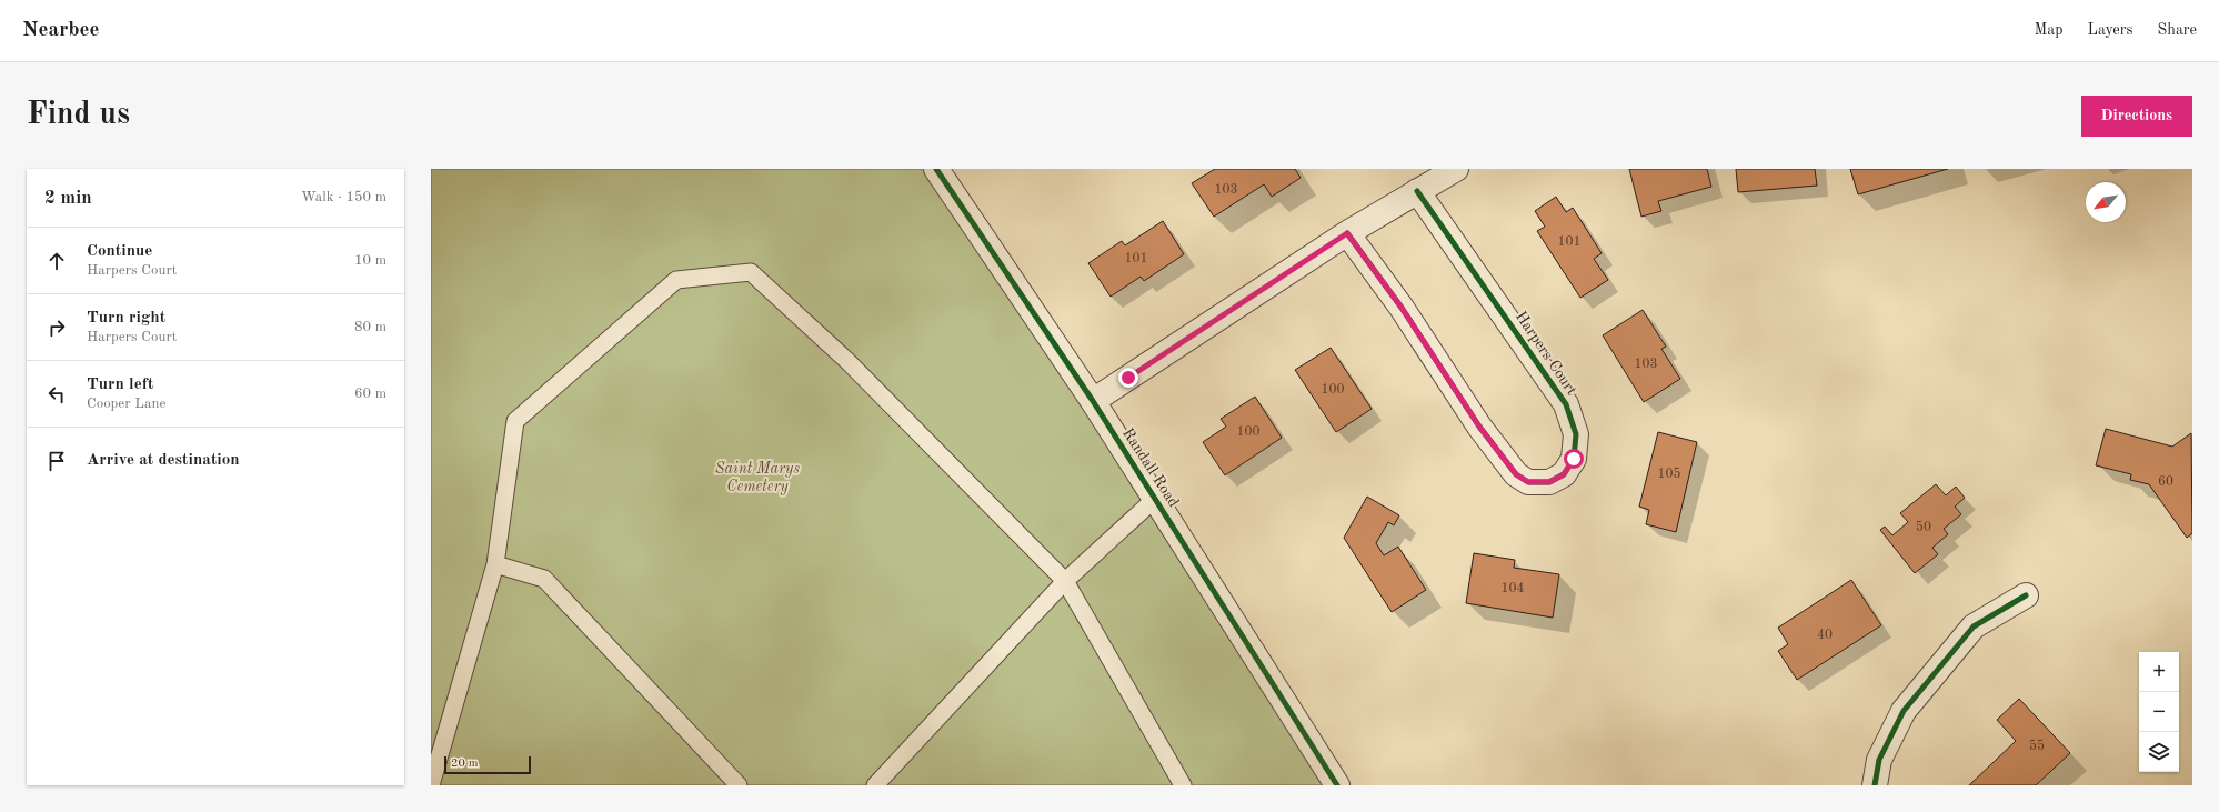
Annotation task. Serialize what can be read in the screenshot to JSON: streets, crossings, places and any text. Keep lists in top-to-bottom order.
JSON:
{
  "streets": {
    "street": ["Harpers Court", "Randall Road"]
  },
  "parks": ["Saint Marys Cemetery"],
  "house_numbers": [
    "103",
    "101",
    "101",
    "103",
    "100",
    "100",
    "105",
    "60",
    "50",
    "104",
    "40",
    "55"
  ],
  "scale_bar": "20 m",
  "north": "bottom left",
  "page": {
    "header": "Nearbee",
    "nav": ["Map", "Layers", "Share"],
    "buttons": "Directions",
    "title": "Find us",
    "heading": ["2 min", "Walk · 150 m"],
    "list": [
      ["Continue", "Harpers Court", "10 m"],
      ["Turn right", "Harpers Court", "80 m"],
      ["Turn left", "Cooper Lane", "60 m"],
      "Arrive at destination"
    ],
    "map_buttons": ["+", "−"],
    "scale": "20 m"
  }
}
